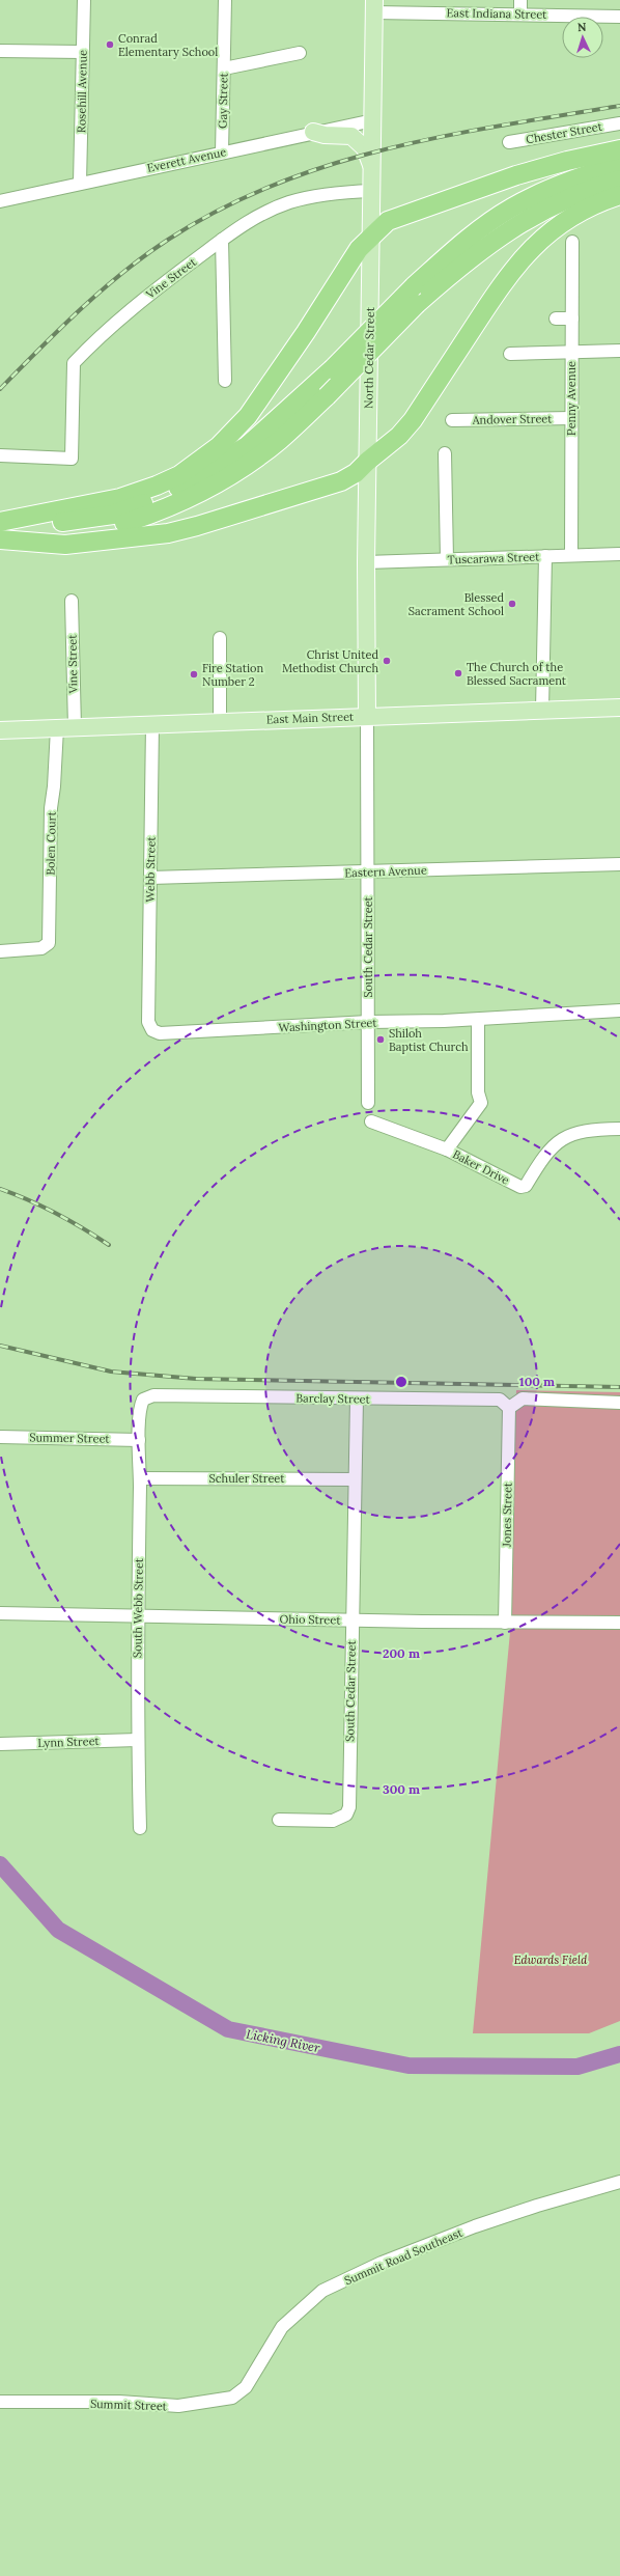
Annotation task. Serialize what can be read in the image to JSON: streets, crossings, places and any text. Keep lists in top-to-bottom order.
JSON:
{
  "streets": {
    "main road": ["North Cedar Street", "East Main Street"],
    "street": [
      "East Indiana Street",
      "Rosehill Avenue",
      "Gay Street",
      "Chester Street",
      "Everett Avenue",
      "Vine Street",
      "Penny Avenue",
      "Andover Street",
      "Tuscarawa Street",
      "Bolen Court",
      "Webb Street",
      "Eastern Avenue",
      "South Cedar Street",
      "Washington Street",
      "Baker Drive",
      "Barclay Street",
      "Summer Street",
      "Schuler Street",
      "Jones Street",
      "South Webb Street",
      "Ohio Street",
      "Lynn Street",
      "Summit Road Southeast",
      "Summit Street"
    ]
  },
  "crossings": [
    ["East Indiana Street", "North Cedar Street"],
    ["Rosehill Avenue", "Everett Avenue"],
    ["Gay Street", "Everett Avenue"],
    ["Everett Avenue", "North Cedar Street"],
    ["Vine Street", "North Cedar Street"],
    ["Vine Street", "East Main Street"],
    ["North Cedar Street", "Tuscarawa Street"],
    ["North Cedar Street", "East Main Street"],
    ["North Cedar Street", "South Cedar Street"],
    ["Penny Avenue", "Andover Street"],
    ["Penny Avenue", "Tuscarawa Street"],
    ["East Main Street", "Bolen Court"],
    ["East Main Street", "Webb Street"],
    ["East Main Street", "South Cedar Street"],
    ["Webb Street", "Eastern Avenue"],
    ["Webb Street", "Washington Street"],
    ["Eastern Avenue", "South Cedar Street"],
    ["South Cedar Street", "Washington Street"],
    ["South Cedar Street", "Barclay Street"],
    ["South Cedar Street", "Schuler Street"],
    ["South Cedar Street", "Ohio Street"],
    ["Barclay Street", "Jones Street"],
    ["Barclay Street", "South Webb Street"],
    ["Summer Street", "South Webb Street"],
    ["Schuler Street", "South Webb Street"],
    ["Jones Street", "Ohio Street"],
    ["South Webb Street", "Ohio Street"],
    ["South Webb Street", "Lynn Street"],
    ["Summit Road Southeast", "Summit Street"]
  ],
  "water": ["Licking River"],
  "parks": ["Edwards Field"],
  "places": [
    "Conrad Elementary School",
    "Blessed Sacrament School",
    "Christ United Methodist Church",
    "The Church of the Blessed Sacrament",
    "Fire Station Number 2",
    "Shiloh Baptist Church"
  ],
  "north": "top",
  "rings": ["100 m", "200 m", "300 m"]
}
